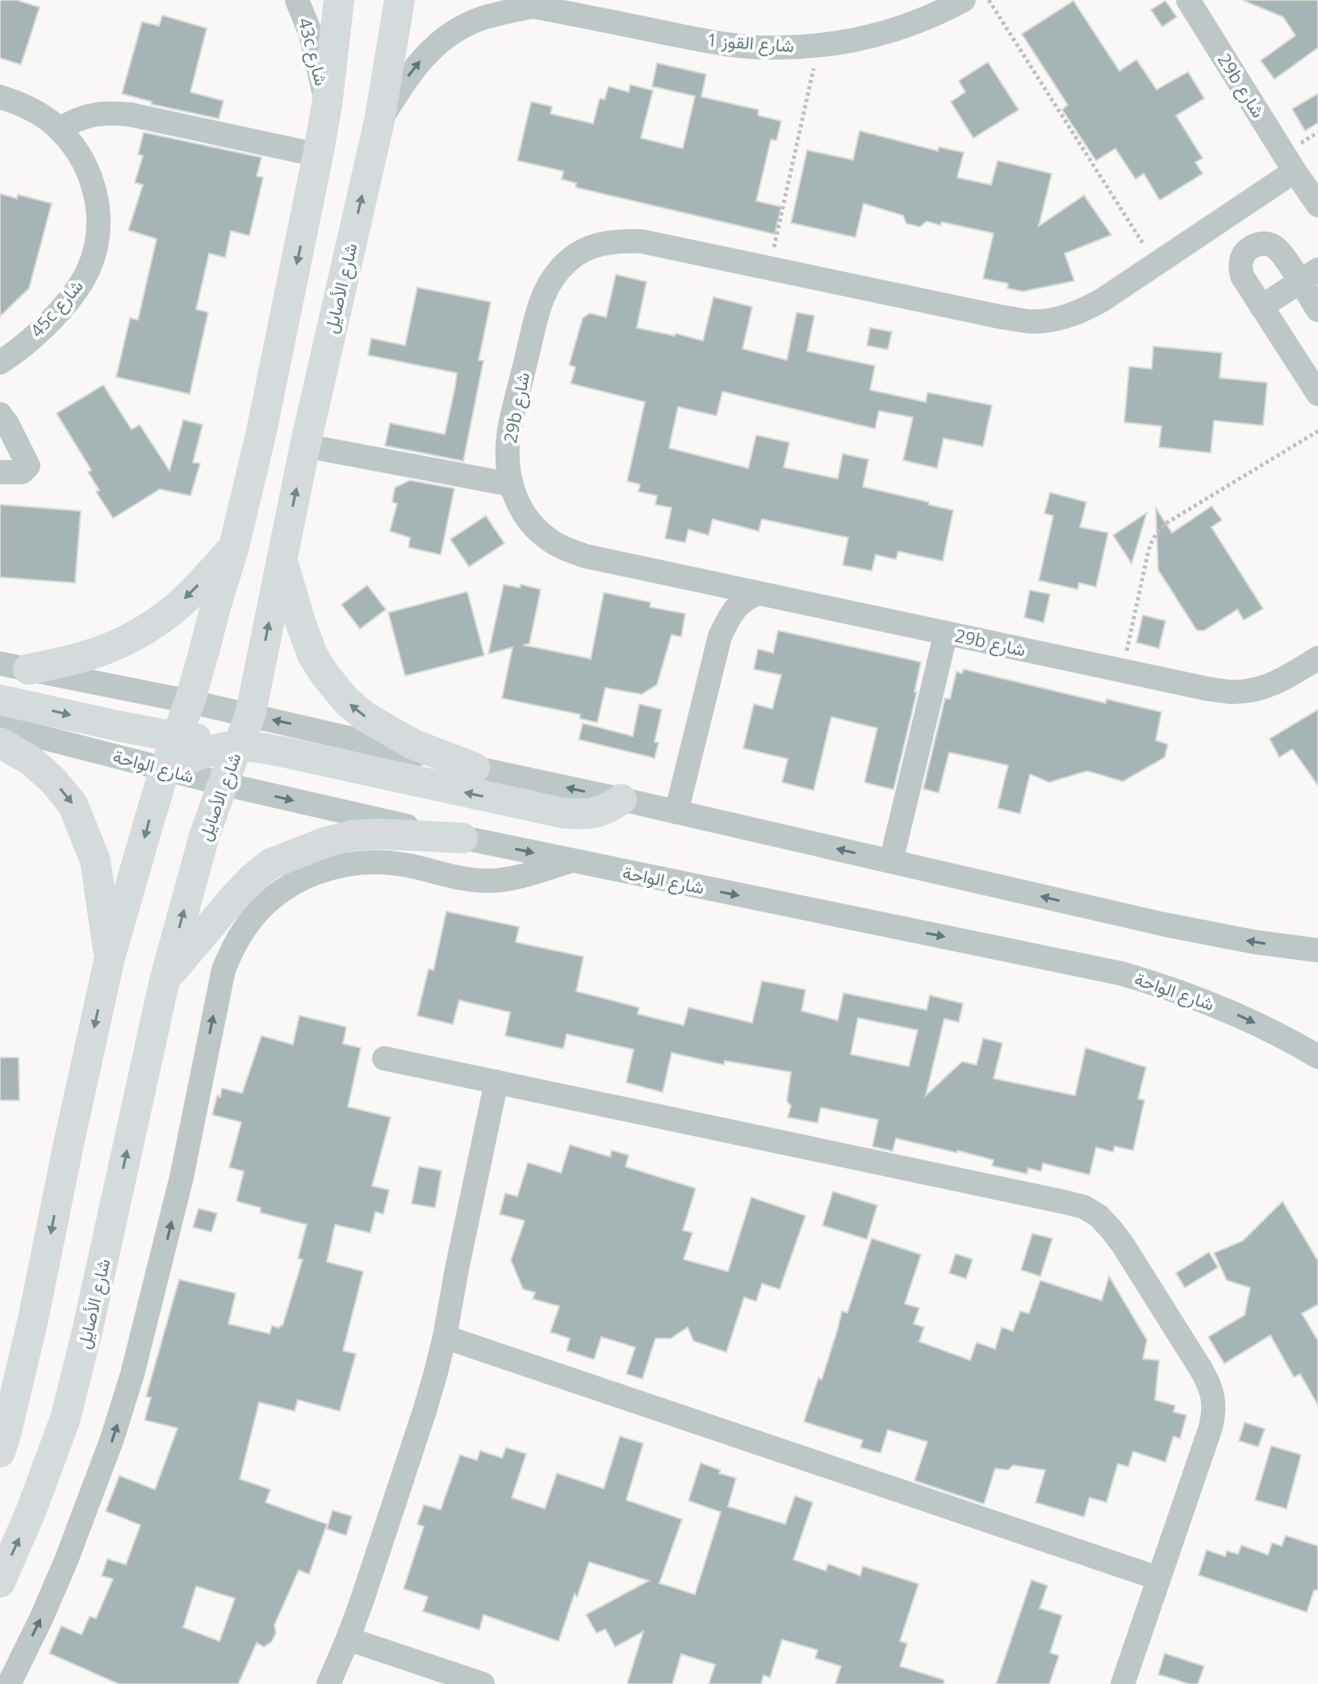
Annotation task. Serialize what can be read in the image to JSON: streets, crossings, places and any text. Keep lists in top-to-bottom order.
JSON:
{
  "streets": {
    "main road": ["شارع الأصايل"],
    "street": [
      "شارع القوز 1",
      "43c شارع",
      "29b شارع",
      "45c شارع",
      "شارع الواحة"
    ]
  },
  "crossings": [
    ["شارع القوز 1", "شارع الأصايل"],
    ["شارع الأصايل", "شارع الواحة"]
  ]
}
